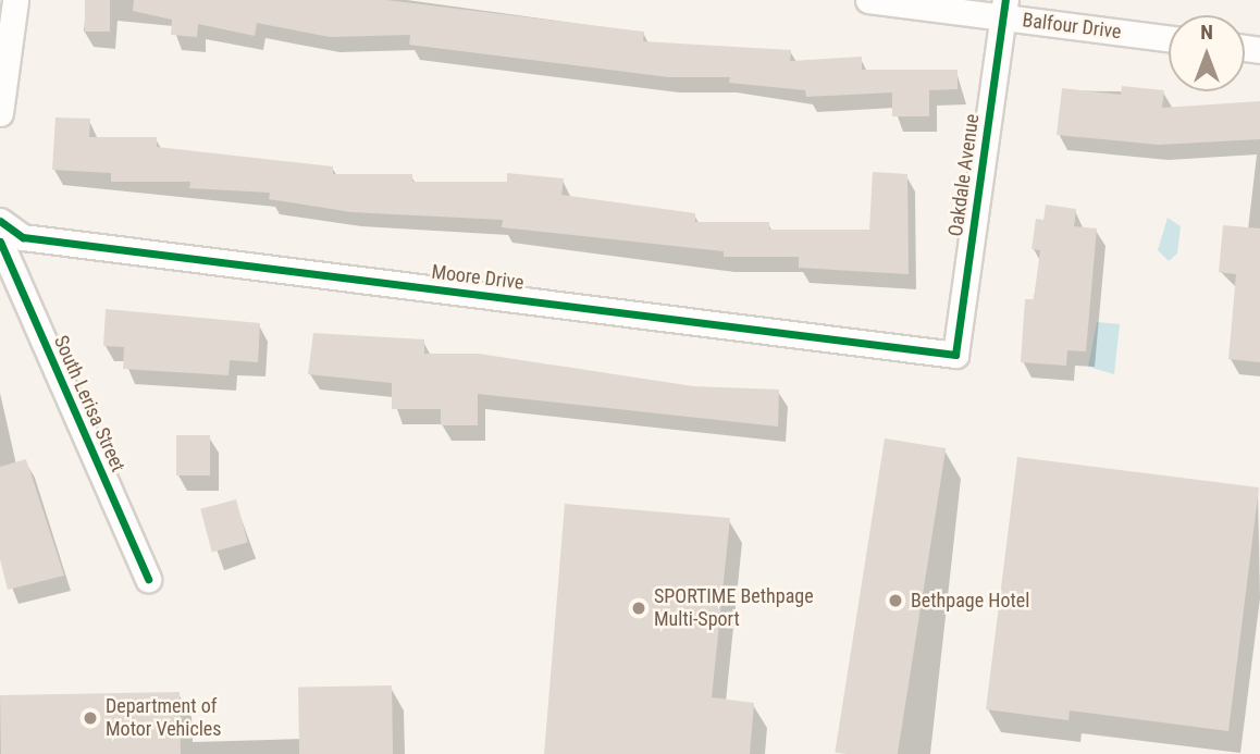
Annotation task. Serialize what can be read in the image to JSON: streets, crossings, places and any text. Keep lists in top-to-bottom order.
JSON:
{
  "streets": {
    "street": [
      "Balfour Drive",
      "Oakdale Avenue",
      "Moore Drive",
      "South Lerisa Street"
    ]
  },
  "crossings": [
    ["Balfour Drive", "Oakdale Avenue"],
    ["Oakdale Avenue", "Moore Drive"]
  ],
  "places": ["Bethpage Hotel", "SPORTIME Bethpage Multi-Sport", "Department of Motor Vehicles"],
  "north": "top"
}
